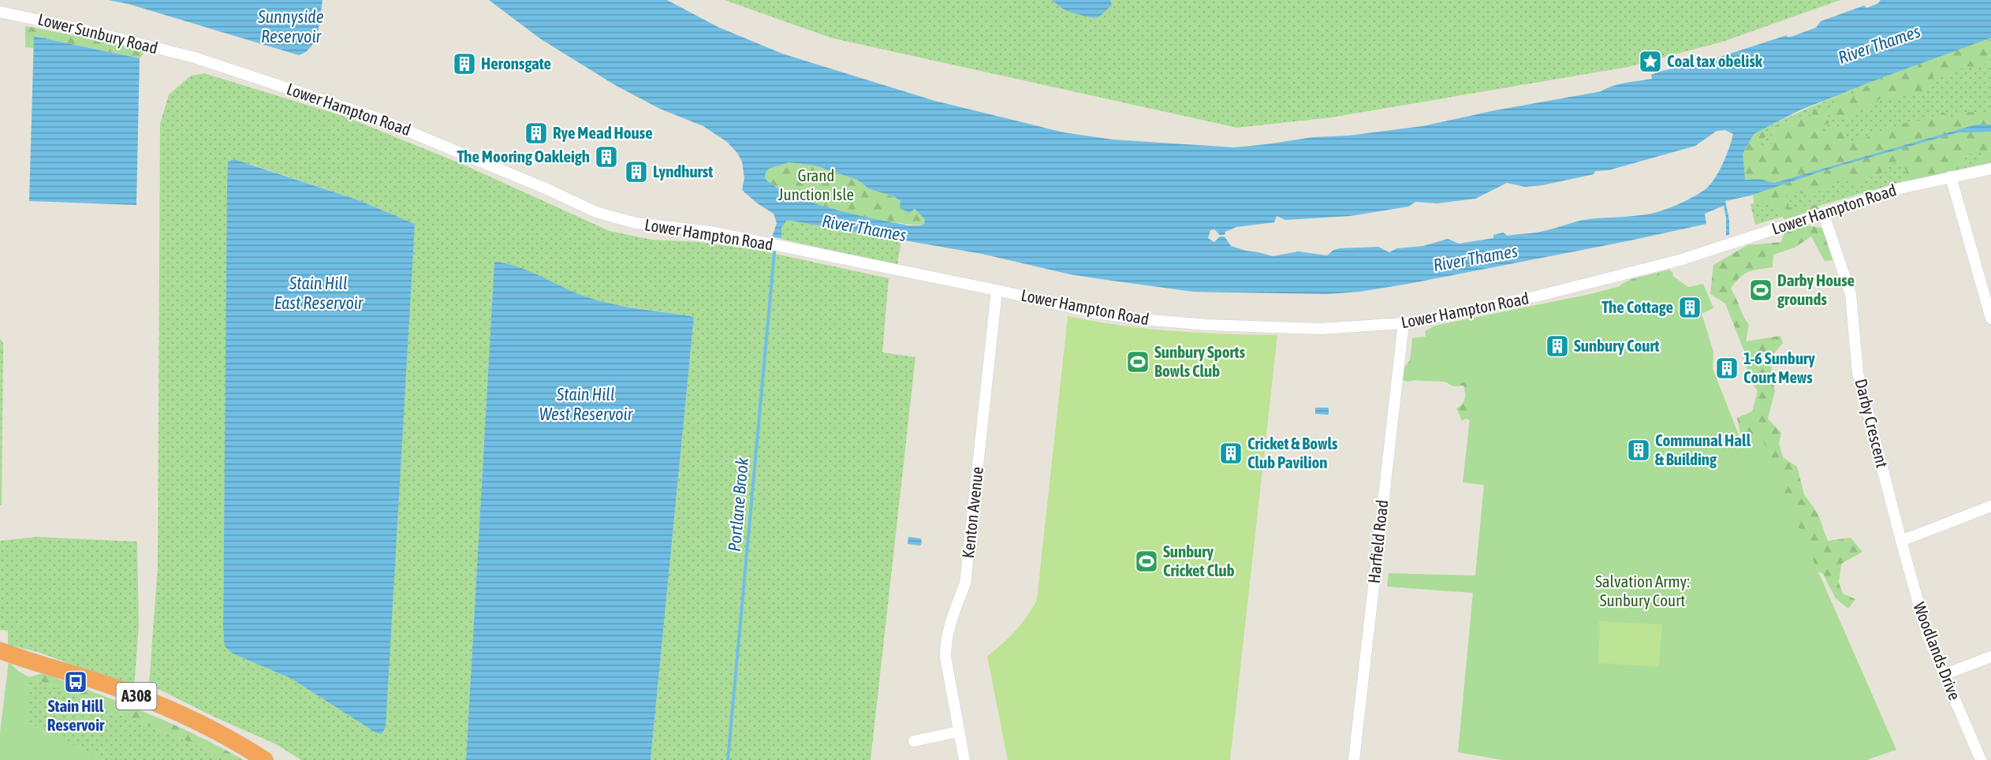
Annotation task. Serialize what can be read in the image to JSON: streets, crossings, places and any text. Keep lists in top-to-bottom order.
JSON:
{
  "streets": {
    "highway": ["A308"],
    "street": [
      "Lower Sunbury Road",
      "Lower Hampton Road",
      "Darby Crescent",
      "Kenton Avenue",
      "Harfield Road",
      "Woodlands Drive"
    ]
  },
  "crossings": [
    ["Lower Sunbury Road", "Lower Hampton Road"],
    ["Lower Hampton Road", "Darby Crescent"],
    ["Lower Hampton Road", "Kenton Avenue"],
    ["Lower Hampton Road", "Harfield Road"],
    ["Darby Crescent", "Woodlands Drive"]
  ],
  "water": [
    "Sunnyside Reservoir",
    "River Thames",
    "Stain Hill East Reservoir",
    "Stain Hill West Reservoir",
    "Portlane Brook"
  ],
  "parks": ["Grand Junction Isle", "Salvation Army: Sunbury Court"],
  "places": {
    "place": ["Coal tax obelisk"],
    "building": [
      "Heronsgate",
      "Rye Mead House",
      "The Mooring Oakleigh",
      "Lyndhurst",
      "The Cottage",
      "Sunbury Court",
      "1-6 Sunbury Court Mews",
      "Communal Hall & Building",
      "Cricket & Bowls Club Pavilion"
    ],
    "sports": ["Darby House grounds", "Sunbury Sports Bowls Club", "Sunbury Cricket Club"],
    "bus stop": ["Stain Hill Reservoir"]
  }
}
